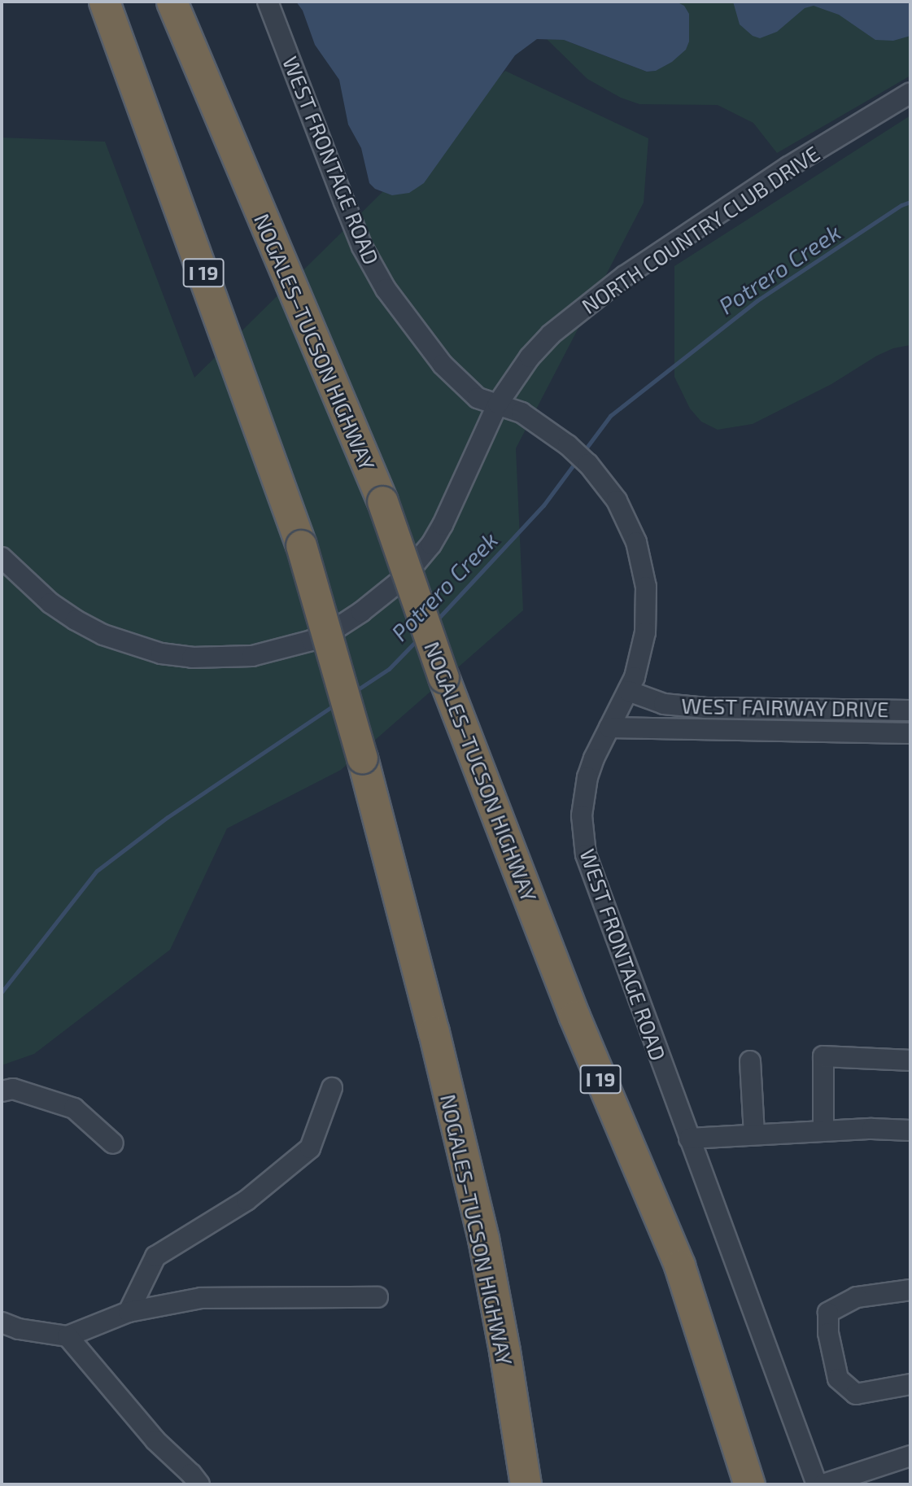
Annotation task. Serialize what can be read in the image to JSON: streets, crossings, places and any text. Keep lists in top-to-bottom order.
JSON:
{
  "streets": {
    "highway": ["I 19", "NOGALES–TUCSON HIGHWAY"],
    "street": ["WEST FRONTAGE ROAD", "NORTH COUNTRY CLUB DRIVE", "WEST FAIRWAY DRIVE"]
  },
  "crossings": [
    ["WEST FRONTAGE ROAD", "NORTH COUNTRY CLUB DRIVE"],
    ["WEST FRONTAGE ROAD", "WEST FAIRWAY DRIVE"]
  ],
  "water": ["Potrero Creek"]
}
